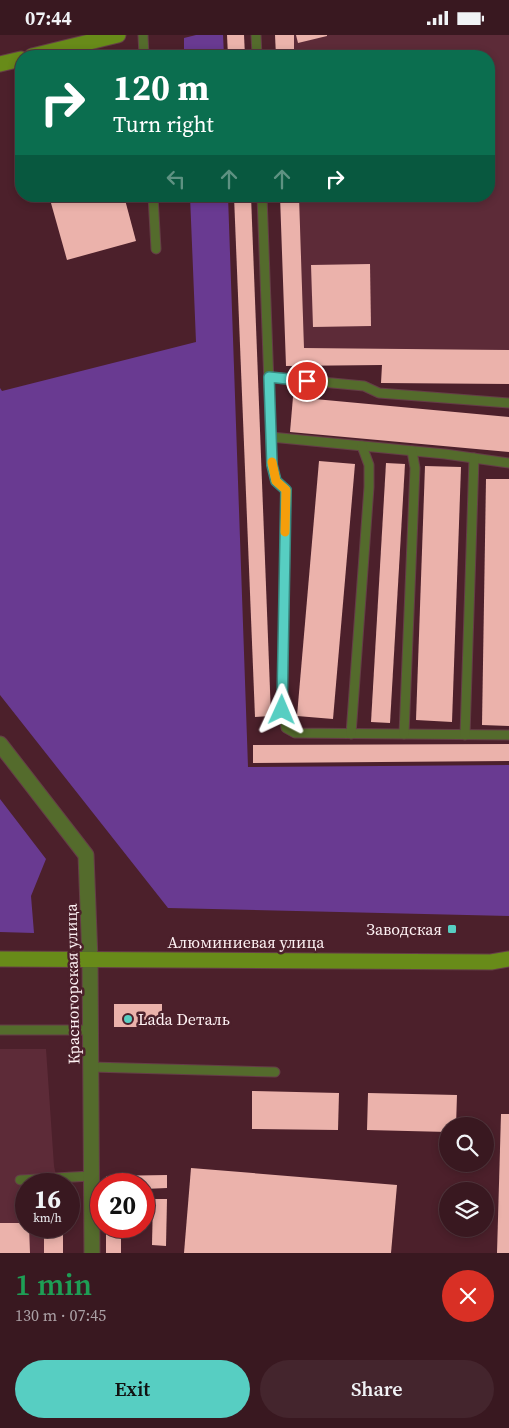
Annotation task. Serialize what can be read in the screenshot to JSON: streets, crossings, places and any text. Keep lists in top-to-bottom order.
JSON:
{
  "streets": {
    "main road": ["Алюминиевая улица"],
    "street": ["Красногорская улица"]
  },
  "crossings": [
    ["Алюминиевая улица", "Красногорская улица"]
  ],
  "places": {
    "transit": ["Заводская"],
    "other": ["Lada Dеталь"]
  },
  "page": {
    "status": "07:44",
    "turn": ["120 m", "Turn right"],
    "speed": "16 km/h",
    "limit": "20",
    "heading": ["1 min", "130 m · 07:45"],
    "buttons": ["Exit", "Share"]
  }
}
